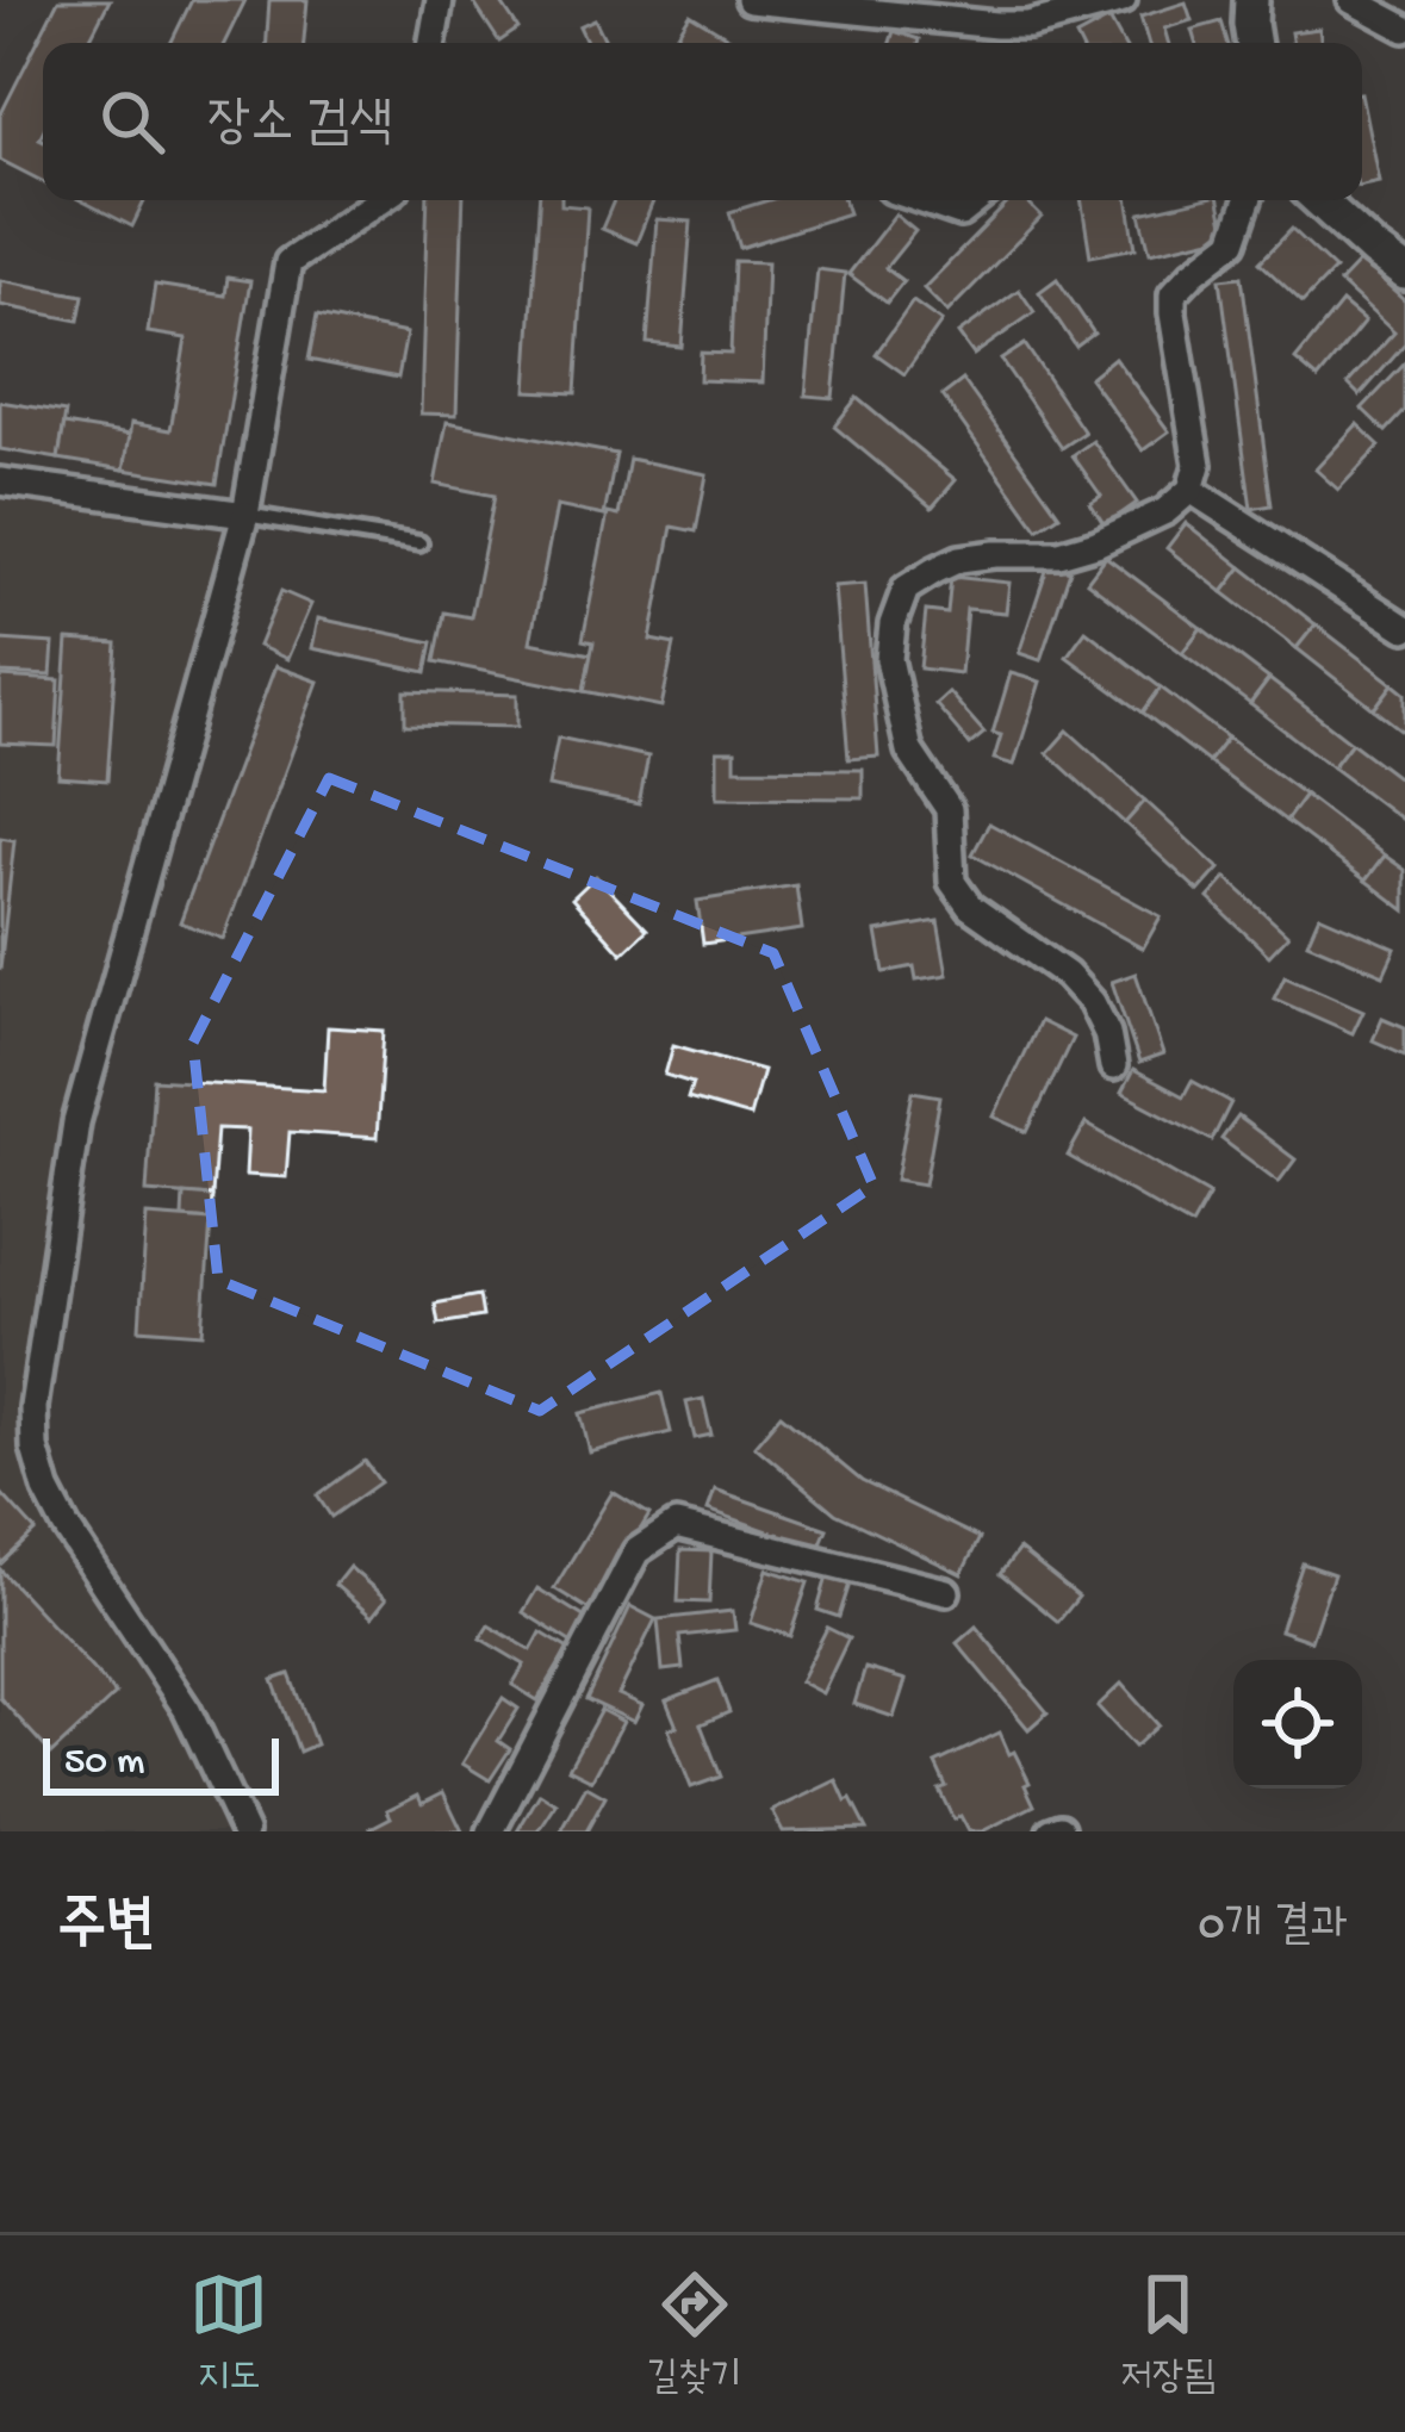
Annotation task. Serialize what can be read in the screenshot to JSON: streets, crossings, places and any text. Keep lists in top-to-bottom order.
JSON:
{
  "scale_bar": "50 m",
  "page": {
    "search": "장소 검색",
    "scale": "50 m",
    "heading": ["주변", "0개 결과"],
    "nav": ["지도", "길찾기", "저장됨"]
  }
}
